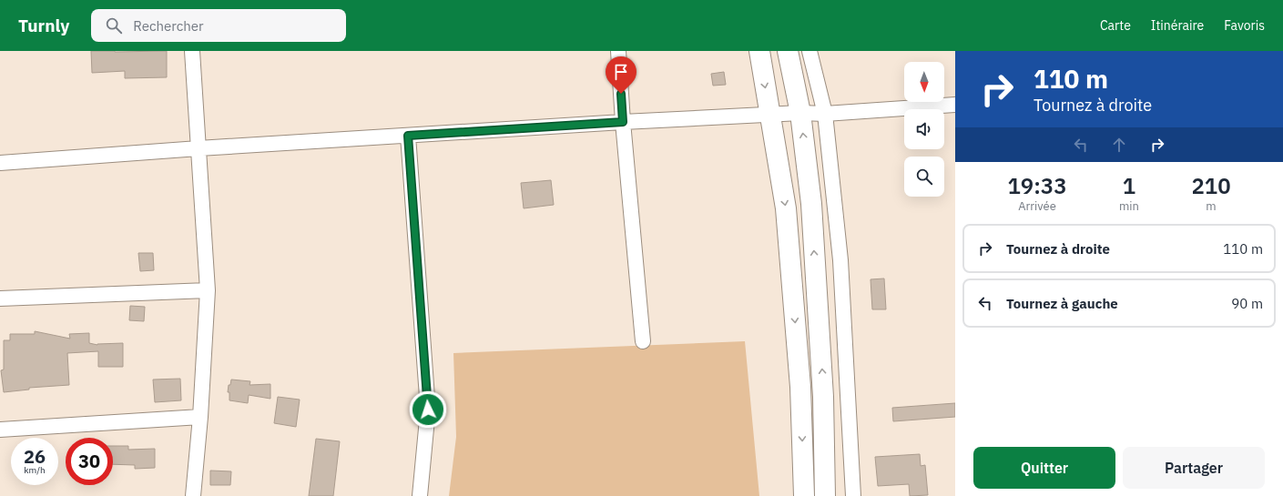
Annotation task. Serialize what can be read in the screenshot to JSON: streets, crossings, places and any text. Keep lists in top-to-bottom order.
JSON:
{
  "north": "bottom",
  "page": {
    "header": "Turnly",
    "search": "Rechercher",
    "nav": ["Carte", "Itinéraire", "Favoris"],
    "turn": ["110 m", "Tournez à droite"],
    "eta": [
      "19:33",
      "Arrivée",
      "1",
      "min",
      "210",
      "m"
    ],
    "list": [
      {
        "name": "Tournez à droite",
        "value": "110 m"
      },
      {
        "name": "Tournez à gauche",
        "value": "90 m"
      }
    ],
    "speed": "26 km/h",
    "limit": "30",
    "buttons": ["Quitter", "Partager"]
  }
}
